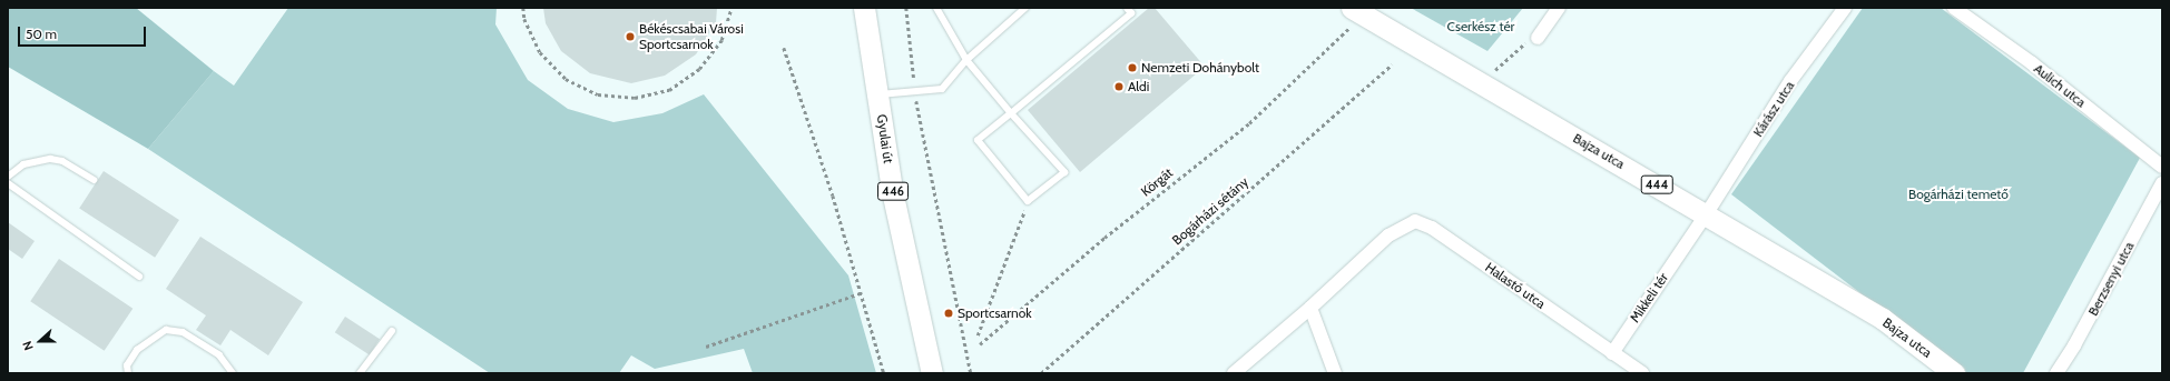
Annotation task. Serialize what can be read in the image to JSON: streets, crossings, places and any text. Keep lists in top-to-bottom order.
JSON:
{
  "streets": {
    "main road": [
      "Gyulai út",
      "Bajza utca",
      "444",
      "446"
    ],
    "street": [
      "Aulich utca",
      "Kárász utca",
      "Berzsenyi utca",
      "Halastó utca",
      "Mikkeli tér"
    ],
    "path": ["Körgát", "Bogárházi sétány"]
  },
  "crossings": [
    ["Kárász utca", "Bajza utca"],
    ["Kárász utca", "Mikkeli tér"],
    ["Bajza utca", "Mikkeli tér"],
    ["Halastó utca", "Mikkeli tér"]
  ],
  "parks": ["Cserkész tér", "Bogárházi temető"],
  "places": [
    "Békéscsabai Városi Sportcsarnok",
    "Nemzeti Dohánybolt",
    "Aldi",
    "Sportcsarnok"
  ],
  "scale_bar": "50 m",
  "north": "left"
}
